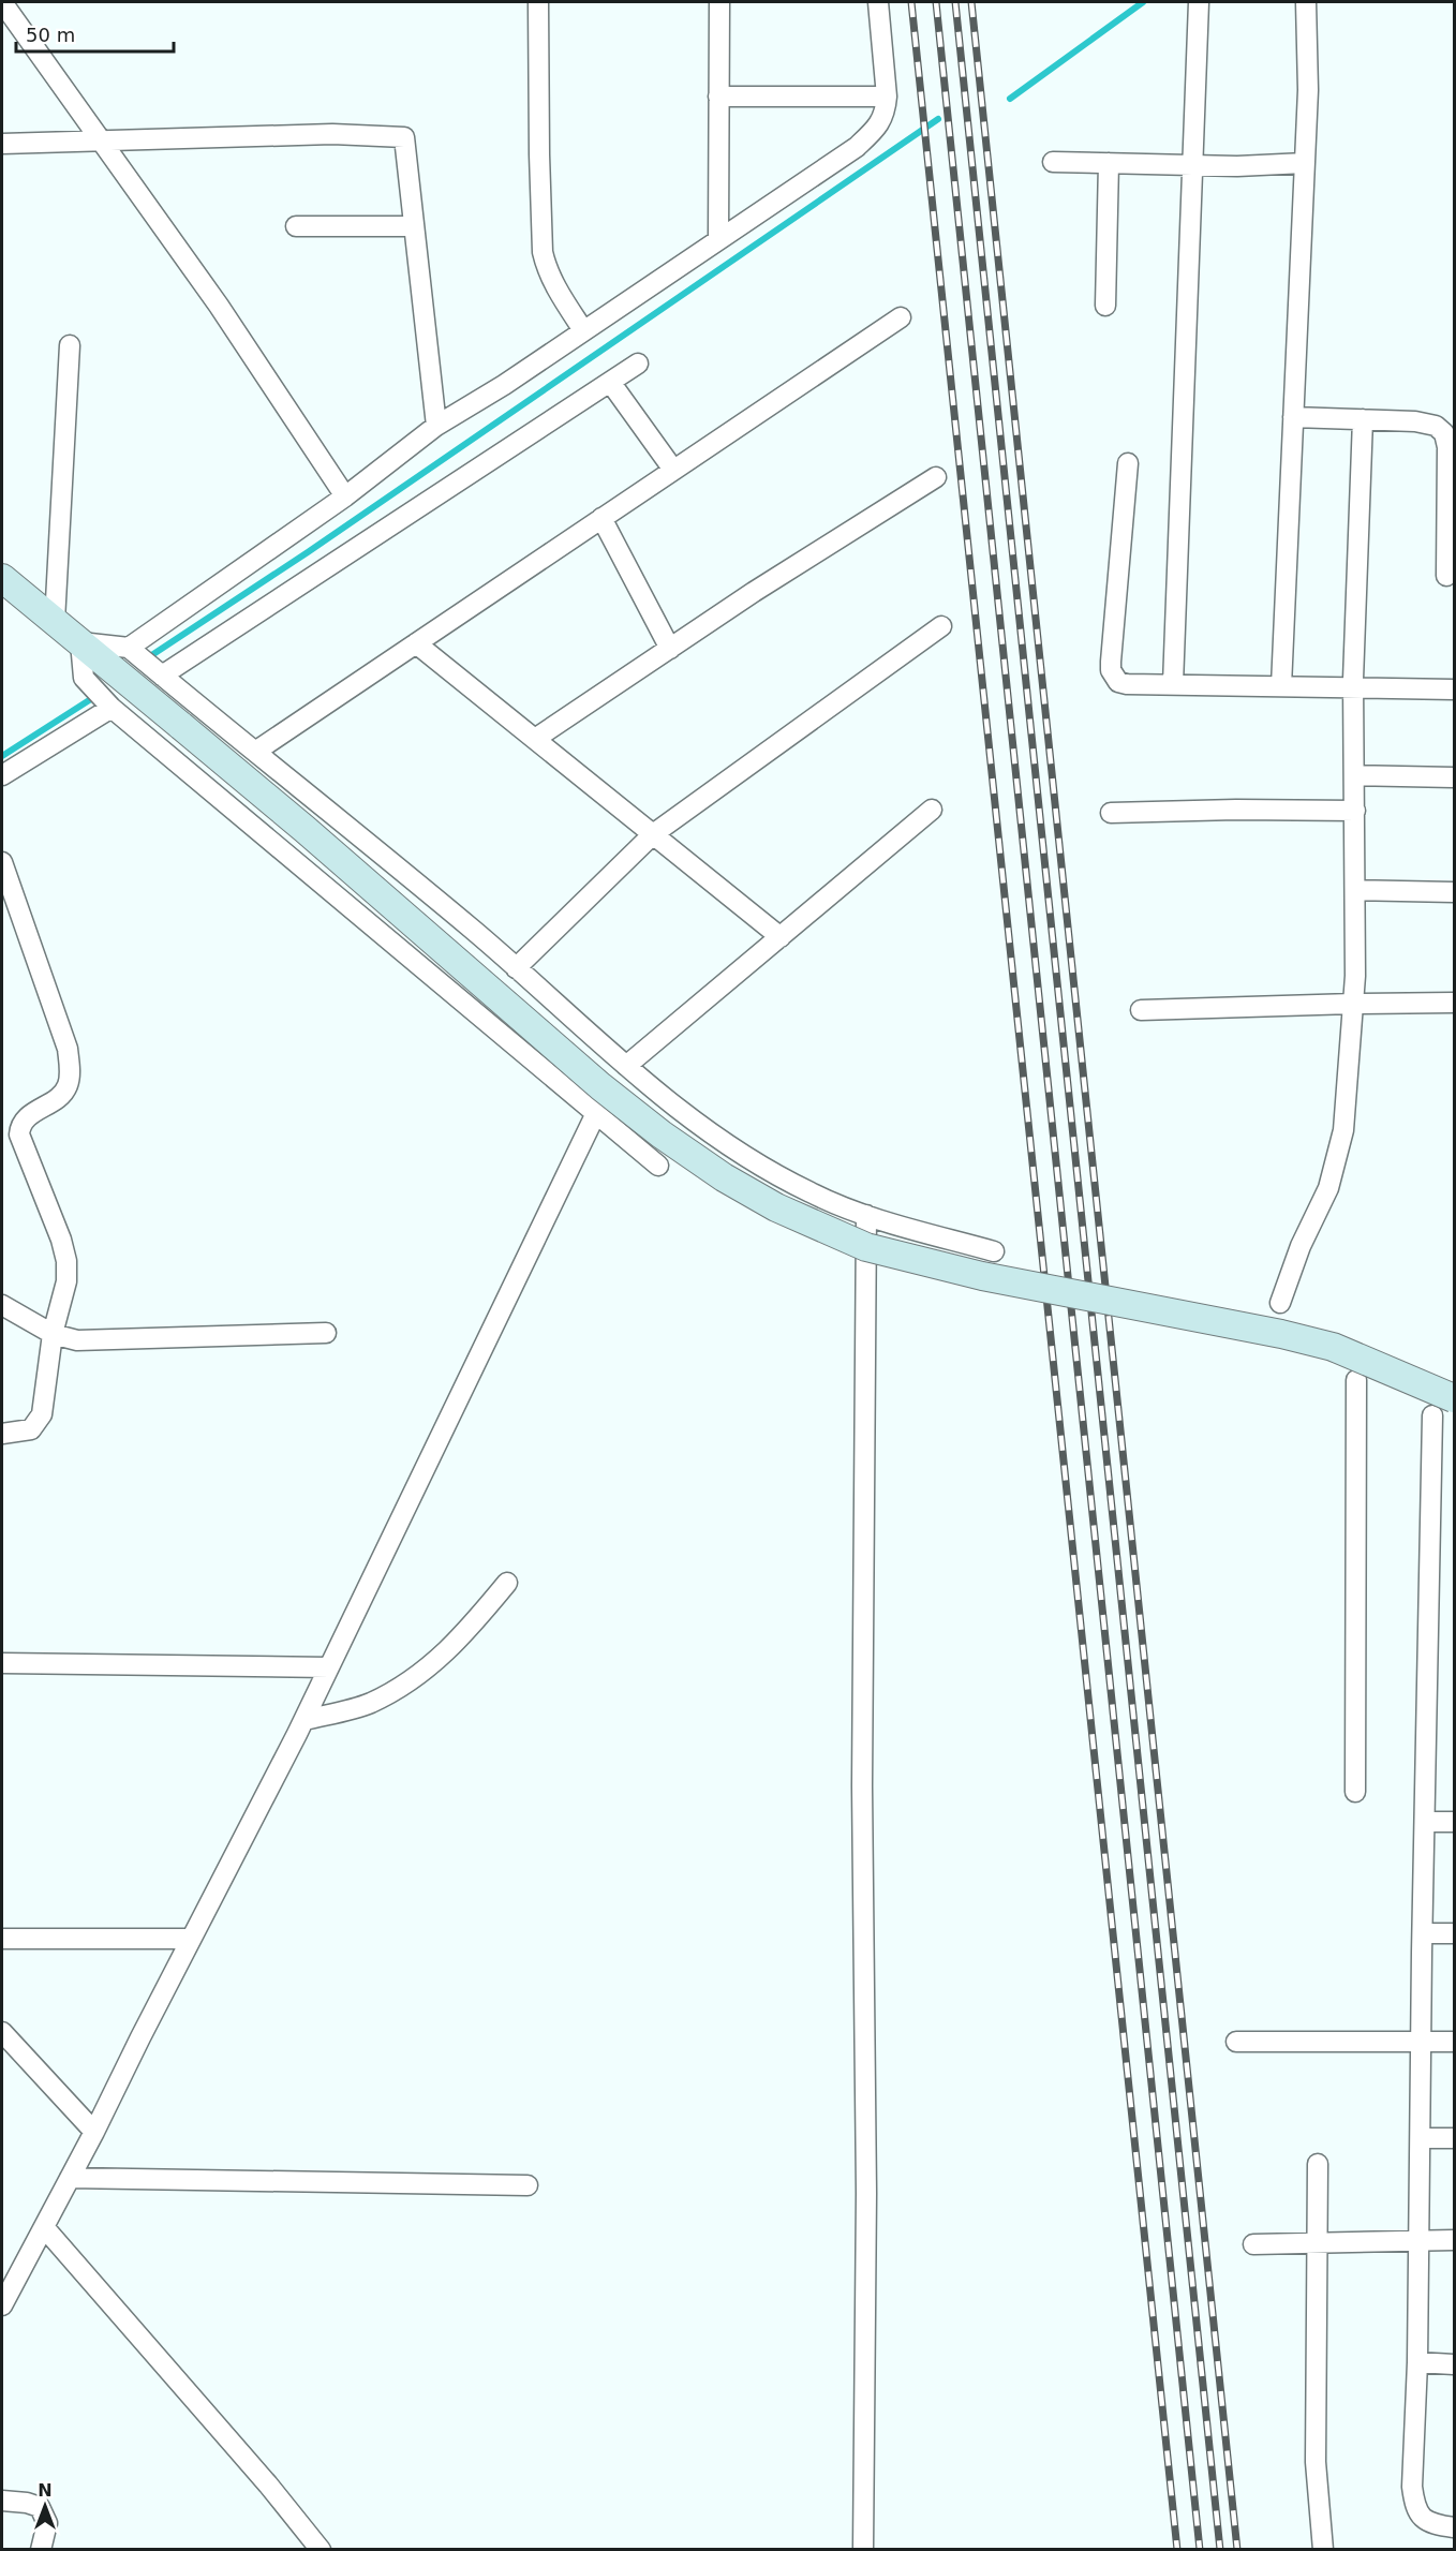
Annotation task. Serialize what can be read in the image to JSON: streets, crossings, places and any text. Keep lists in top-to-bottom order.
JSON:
{
  "scale_bar": "50 m",
  "north": "top"
}
